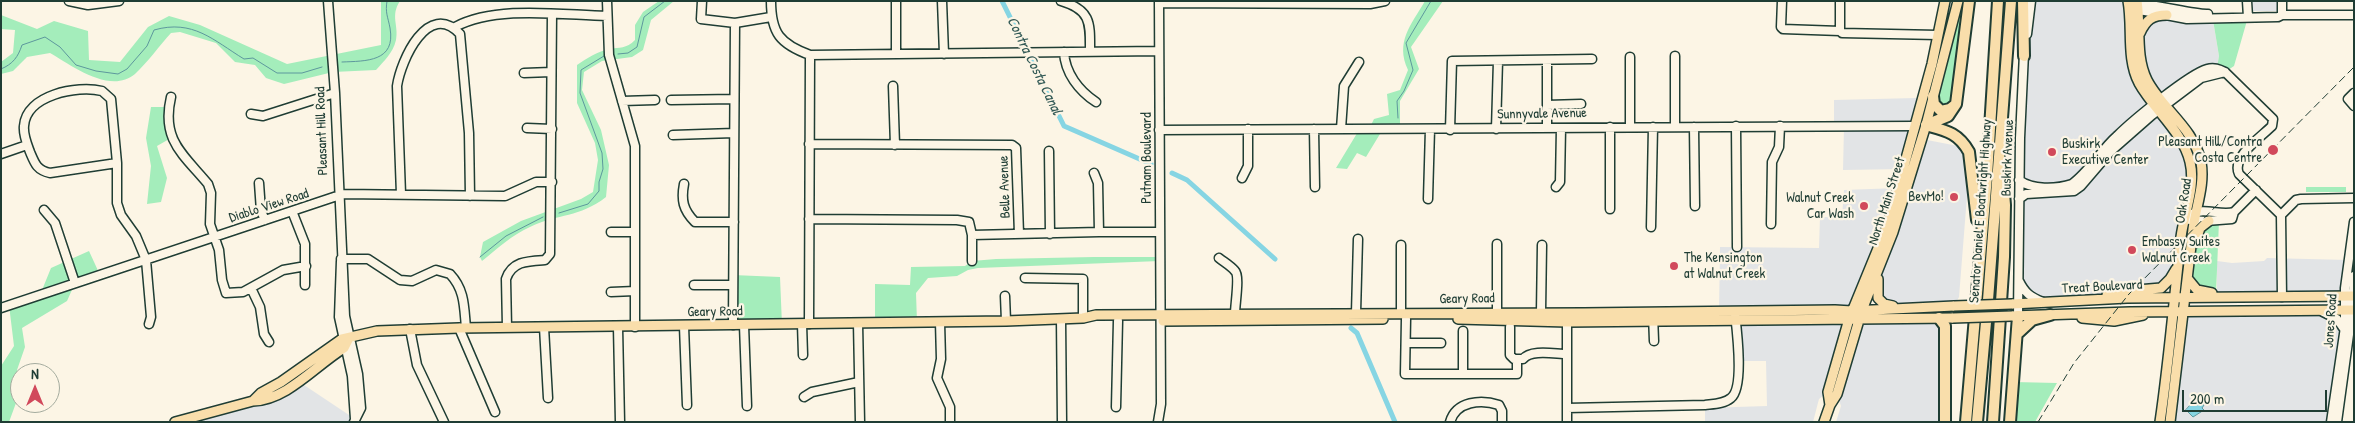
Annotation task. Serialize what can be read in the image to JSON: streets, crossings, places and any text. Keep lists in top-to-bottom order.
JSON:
{
  "streets": {
    "highway": ["Senator Daniel E Boatwright Highway"],
    "main road": [
      "North Main Street",
      "Oak Road",
      "Treat Boulevard",
      "Geary Road"
    ],
    "street": [
      "Sunnyvale Avenue",
      "Pleasant Hill Road",
      "Putnam Boulevard",
      "Buskirk Avenue",
      "Belle Avenue",
      "Diablo View Road",
      "Jones Road"
    ]
  },
  "crossings": [
    ["Sunnyvale Avenue", "Putnam Boulevard"],
    ["Sunnyvale Avenue", "North Main Street"],
    ["Pleasant Hill Road", "Diablo View Road"],
    ["Pleasant Hill Road", "Geary Road"],
    ["Putnam Boulevard", "Belle Avenue"],
    ["Putnam Boulevard", "Geary Road"],
    ["Buskirk Avenue", "Treat Boulevard"],
    ["North Main Street", "Treat Boulevard"],
    ["North Main Street", "Geary Road"],
    ["Oak Road", "Treat Boulevard"],
    ["Treat Boulevard", "Geary Road"],
    ["Treat Boulevard", "Jones Road"]
  ],
  "water": ["Contra Costa Canal"],
  "places": [
    "Pleasant Hill/Contra Costa Centre",
    "Buskirk Executive Center",
    "BevMo!",
    "Walnut Creek Car Wash",
    "Embassy Suites Walnut Creek",
    "The Kensington at Walnut Creek"
  ],
  "scale_bar": "200 m",
  "north": "top"
}
